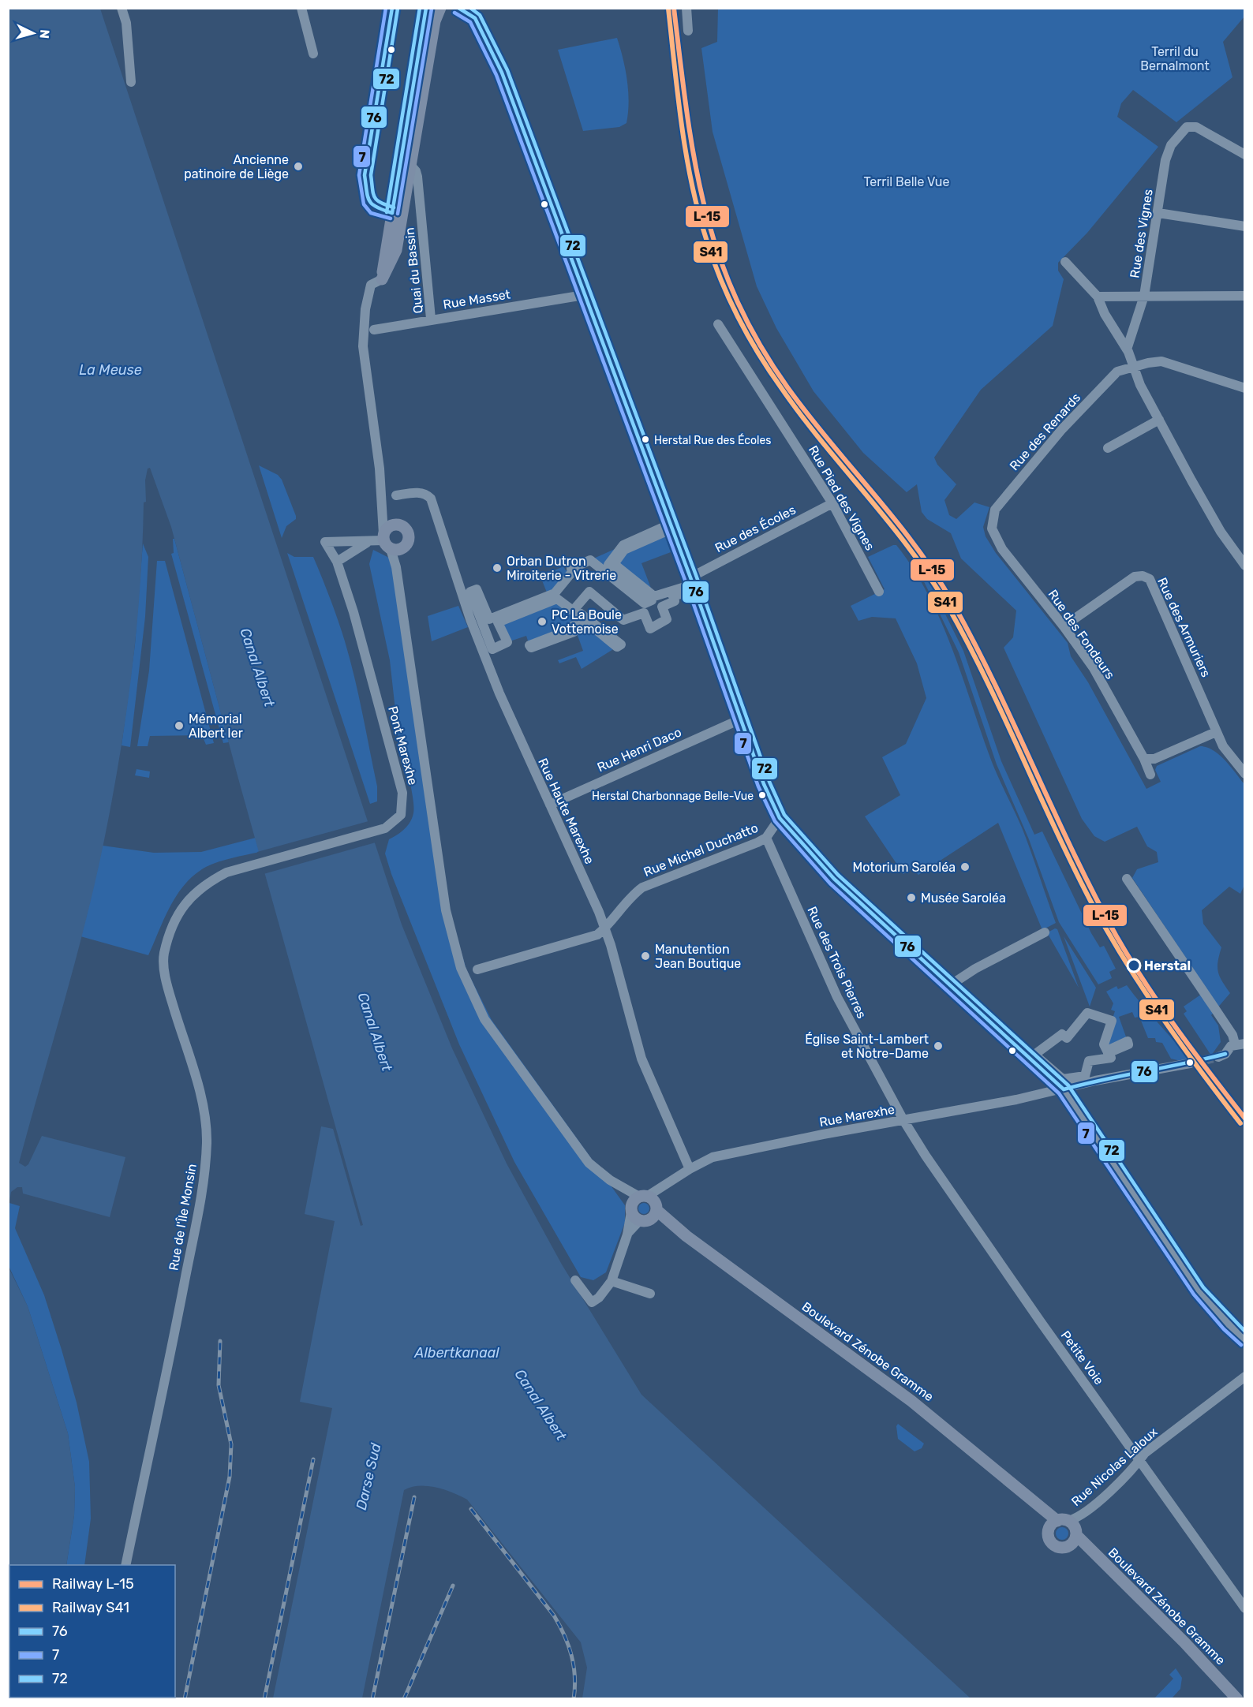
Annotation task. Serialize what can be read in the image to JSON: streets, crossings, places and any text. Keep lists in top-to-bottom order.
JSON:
{
  "streets": {
    "main road": ["Boulevard Zénobe Gramme"],
    "street": [
      "Rue des Vignes",
      "Quai du Bassin",
      "Rue Masset",
      "Rue des Renards",
      "Rue Pied des Vignes",
      "Rue des Écoles",
      "Rue des Armuriers",
      "Rue des Fondeurs",
      "Pont Marexhe",
      "Rue Henri Daco",
      "Rue Haute Marexhe",
      "Rue Michel Duchatto",
      "Rue des Trois Pierres",
      "Rue Marexhe",
      "Rue de l'Île Monsin",
      "Petite Voie",
      "Rue Nicolas Laloux"
    ]
  },
  "crossings": [
    ["Quai du Bassin", "Rue Masset"],
    ["Rue des Renards", "Rue des Fondeurs"],
    ["Rue Pied des Vignes", "Rue des Écoles"],
    ["Rue des Armuriers", "Rue des Fondeurs"],
    ["Pont Marexhe", "Rue de l'Île Monsin"],
    ["Rue Henri Daco", "Rue Haute Marexhe"],
    ["Rue Haute Marexhe", "Rue Michel Duchatto"],
    ["Rue Haute Marexhe", "Rue Marexhe"],
    ["Rue Michel Duchatto", "Rue des Trois Pierres"],
    ["Rue des Trois Pierres", "Rue Marexhe"],
    ["Rue des Trois Pierres", "Petite Voie"],
    ["Rue Marexhe", "Boulevard Zénobe Gramme"],
    ["Rue Marexhe", "Petite Voie"],
    ["Boulevard Zénobe Gramme", "Rue Nicolas Laloux"],
    ["Petite Voie", "Rue Nicolas Laloux"]
  ],
  "water": [
    "La Meuse",
    "Canal Albert",
    "Albertkanaal",
    "Darse Sud"
  ],
  "parks": ["Terril du Bernalmont", "Terril Belle Vue"],
  "places": [
    "Ancienne patinoire de Liège",
    "Herstal Rue des Écoles",
    "Orban Dutron Miroiterie - Vitrerie",
    "PC La Boule Vottemoise",
    "Mémorial Albert Ier",
    "Herstal Charbonnage Belle-Vue",
    "Motorium Saroléa",
    "Musée Saroléa",
    "Manutention Jean Boutique",
    "Herstal",
    "Église Saint-Lambert et Notre-Dame"
  ],
  "lines": [
    "rail line L-15",
    "transit line 76",
    "transit line 7",
    "transit line 72",
    "rail line S41"
  ],
  "legend": [
    "Railway L-15",
    "Railway S41",
    "76",
    "7",
    "72"
  ],
  "north": "right"
}
